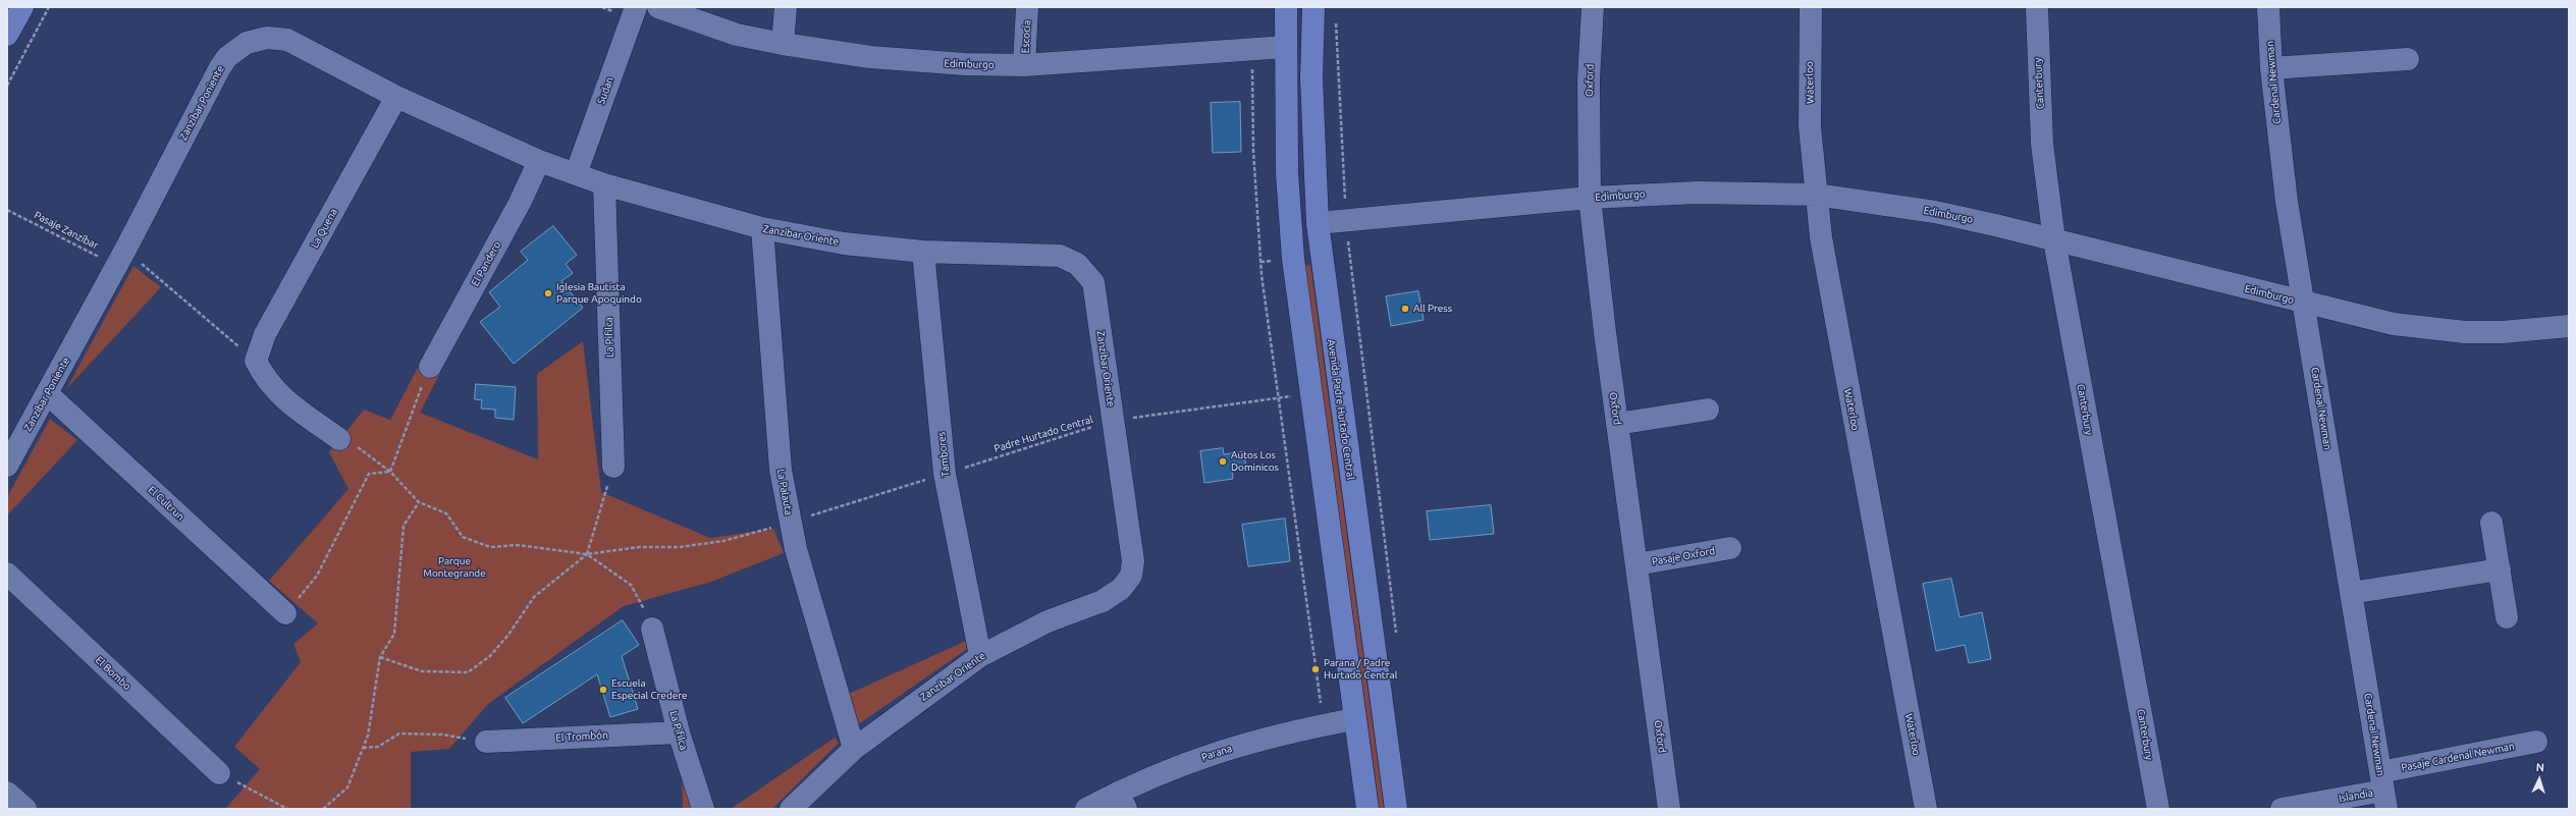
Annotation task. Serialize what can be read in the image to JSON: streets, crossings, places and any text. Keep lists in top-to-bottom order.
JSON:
{
  "streets": {
    "main road": ["Avenida Padre Hurtado Central"],
    "street": [
      "Escocia",
      "Edimburgo",
      "Oxford",
      "Waterloo",
      "Cardenal Newman",
      "Canterbury",
      "Sudan",
      "Zanzíbar Poniente",
      "La Quena",
      "Zanzibar Oriente",
      "El Pandero",
      "La Pifilca",
      "Tambores",
      "La Palauta",
      "El Cultrun",
      "Pasaje Oxford",
      "El Bombo",
      "El Trombón",
      "Parana",
      "Pasaje Cardenal Newman",
      "Islandia"
    ],
    "path": ["Pasaje Zanzíbar", "Padre Hurtado Central"]
  },
  "crossings": [
    ["Escocia", "Edimburgo"],
    ["Edimburgo", "Oxford"],
    ["Edimburgo", "Waterloo"],
    ["Edimburgo", "Cardenal Newman"],
    ["Edimburgo", "Canterbury"],
    ["Edimburgo", "Avenida Padre Hurtado Central"],
    ["Oxford", "Pasaje Oxford"],
    ["Cardenal Newman", "Pasaje Cardenal Newman"],
    ["Cardenal Newman", "Islandia"],
    ["Sudan", "Zanzíbar Poniente"],
    ["Sudan", "Zanzibar Oriente"],
    ["Zanzíbar Poniente", "La Quena"],
    ["Zanzíbar Poniente", "Pasaje Zanzíbar"],
    ["Zanzíbar Poniente", "Zanzibar Oriente"],
    ["Zanzíbar Poniente", "El Pandero"],
    ["Zanzíbar Poniente", "El Cultrun"],
    ["Zanzibar Oriente", "La Pifilca"],
    ["Zanzibar Oriente", "Padre Hurtado Central"],
    ["Zanzibar Oriente", "Tambores"],
    ["Zanzibar Oriente", "La Palauta"],
    ["La Pifilca", "El Trombón"],
    ["Padre Hurtado Central", "Tambores"],
    ["Padre Hurtado Central", "La Palauta"],
    ["Pasaje Cardenal Newman", "Islandia"]
  ],
  "parks": ["Parque Montegrande"],
  "places": [
    "Iglesia Bautista Parque Apoquindo",
    "All Press",
    "Autos Los Dominicos",
    "Parana / Padre Hurtado Central",
    "Escuela Especial Credere"
  ],
  "north": "top"
}
